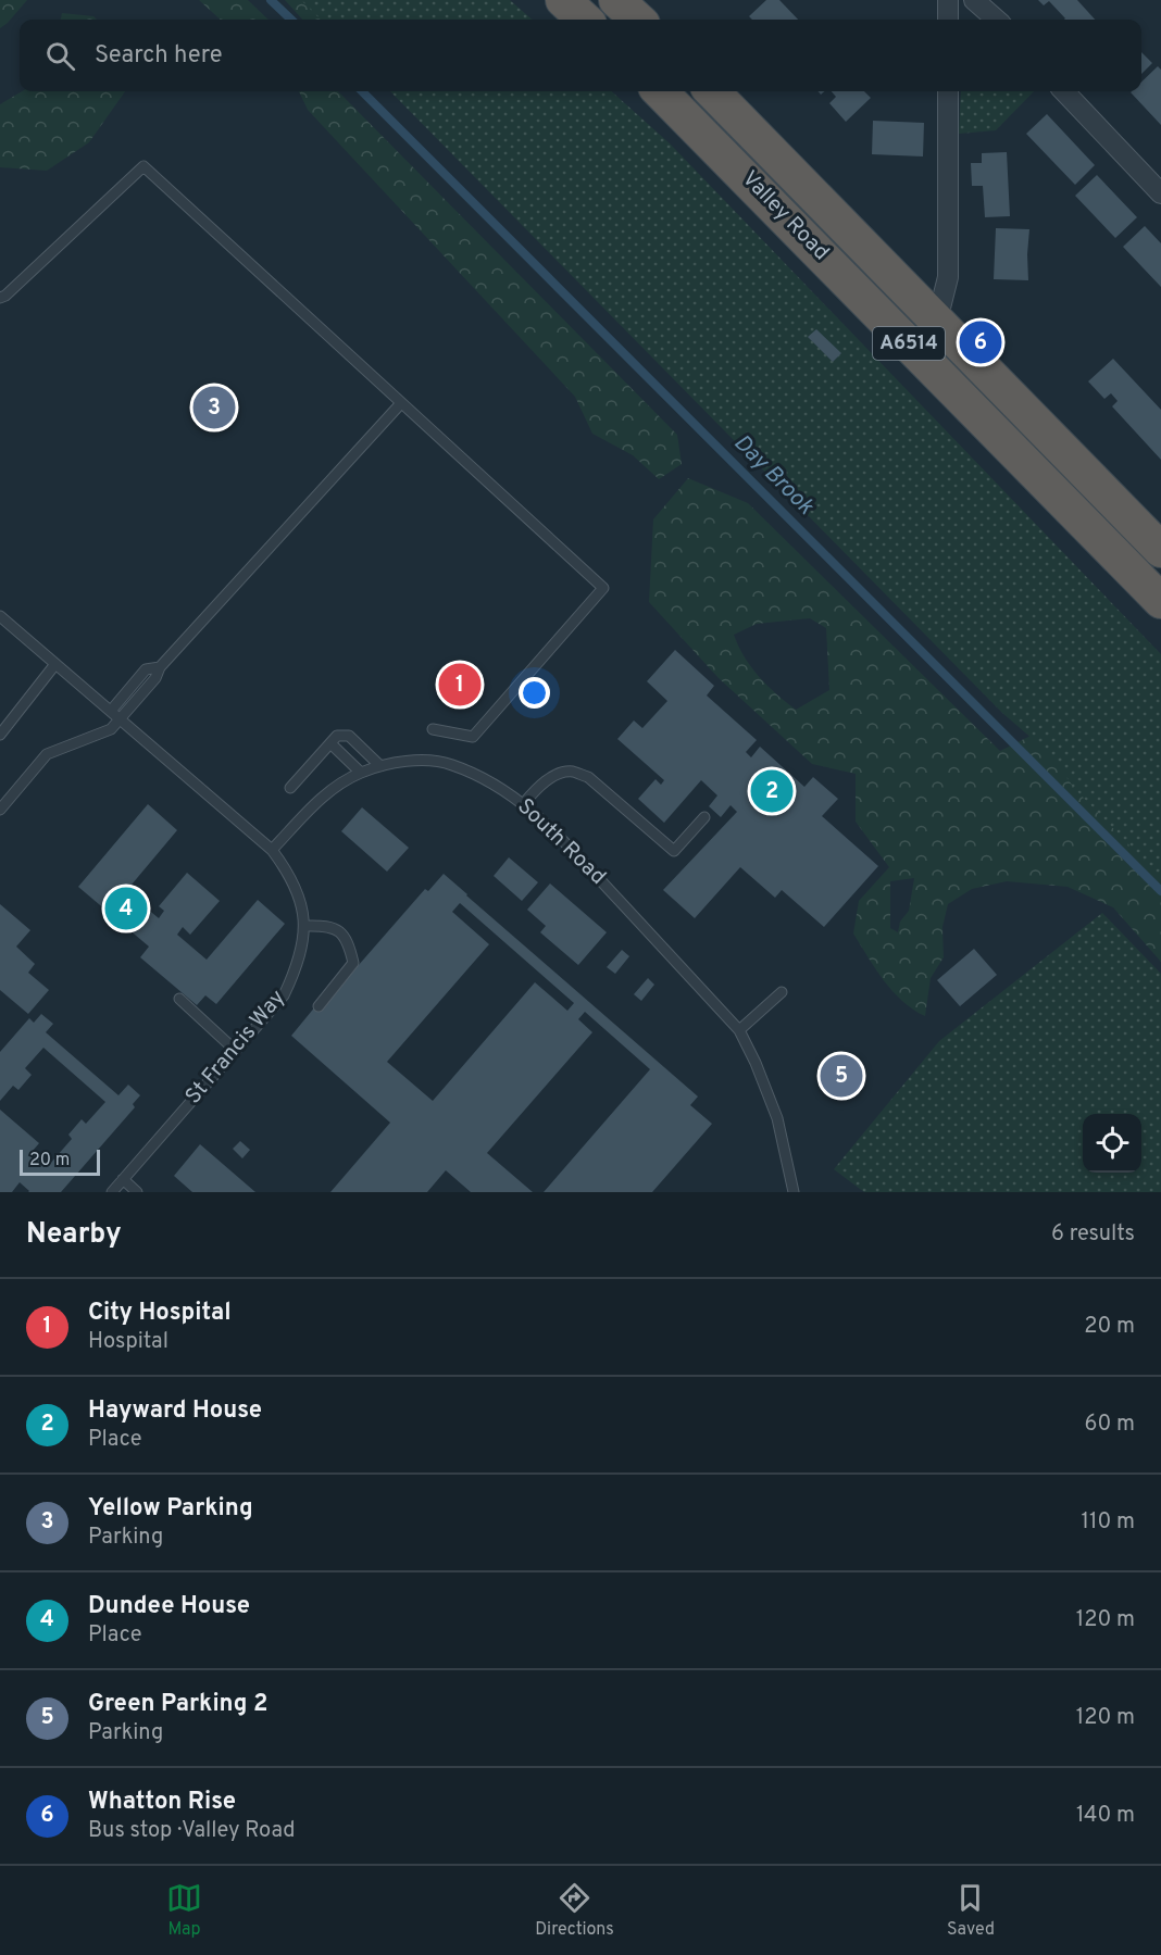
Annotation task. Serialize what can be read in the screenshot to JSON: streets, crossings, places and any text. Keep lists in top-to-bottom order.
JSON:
{
  "streets": {
    "highway": ["Valley Road", "A6514"],
    "lane": ["South Road", "St Francis Way"]
  },
  "crossings": [
    ["South Road", "St Francis Way"]
  ],
  "water": ["Day Brook"],
  "scale_bar": "20 m",
  "page": {
    "search": "Search here",
    "pins": [
      "6",
      "3",
      "1",
      "2",
      "4",
      "5"
    ],
    "scale": "20 m",
    "heading": ["Nearby", "6 results"],
    "list": [
      {
        "mark": "1",
        "name": "City Hospital",
        "note": "Hospital",
        "value": "20 m"
      },
      {
        "mark": "2",
        "name": "Hayward House",
        "note": "Place",
        "value": "60 m"
      },
      {
        "mark": "3",
        "name": "Yellow Parking",
        "note": "Parking",
        "value": "110 m"
      },
      {
        "mark": "4",
        "name": "Dundee House",
        "note": "Place",
        "value": "120 m"
      },
      {
        "mark": "5",
        "name": "Green Parking 2",
        "note": "Parking",
        "value": "120 m"
      },
      {
        "mark": "6",
        "name": "Whatton Rise",
        "note": "Bus stop · Valley Road",
        "value": "140 m"
      }
    ],
    "nav": ["Map", "Directions", "Saved"]
  }
}
